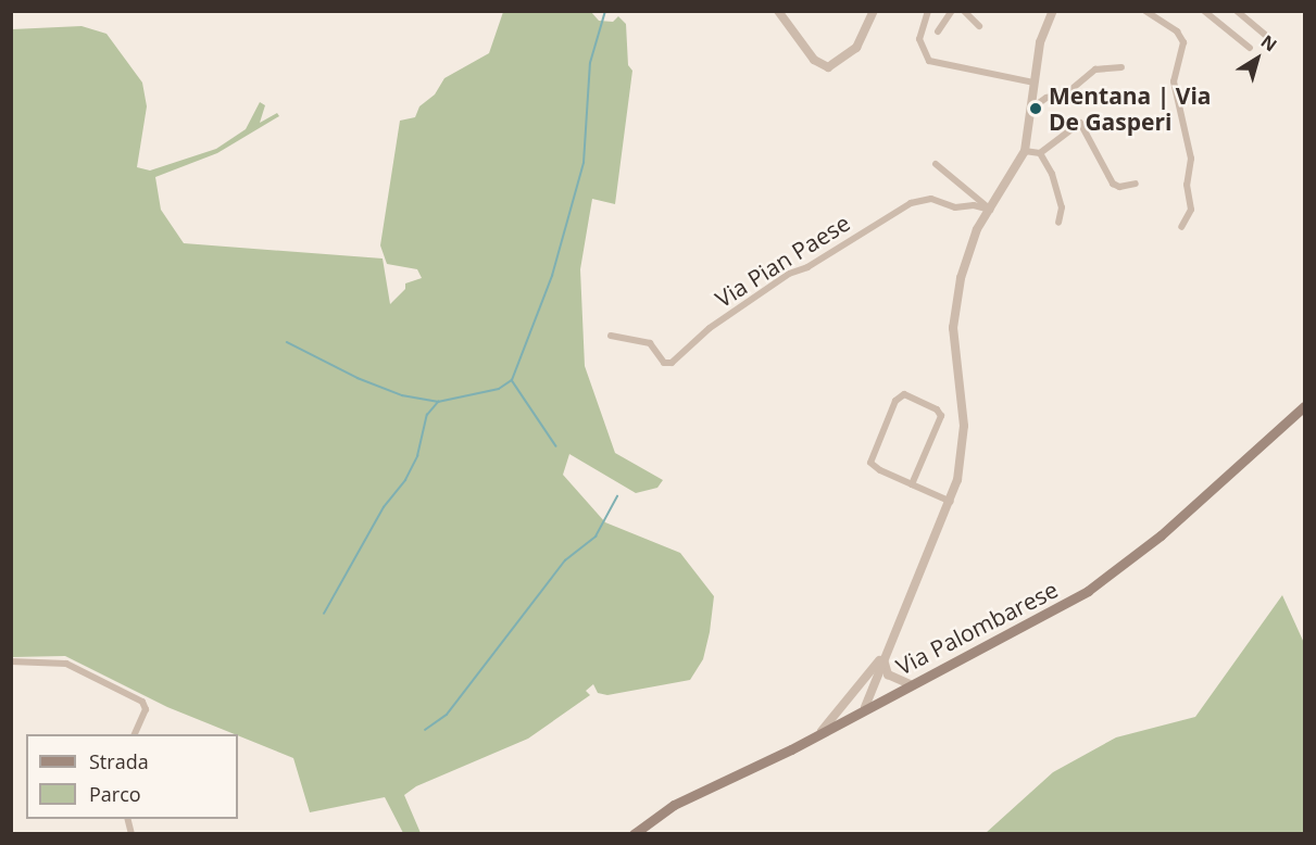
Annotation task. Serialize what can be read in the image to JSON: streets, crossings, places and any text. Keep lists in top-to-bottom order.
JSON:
{
  "streets": {
    "main road": ["Via Palombarese"],
    "street": ["Via Pian Paese"]
  },
  "places": ["Mentana | Via De Gasperi"],
  "legend": ["Strada", "Parco"],
  "north": "top right"
}
